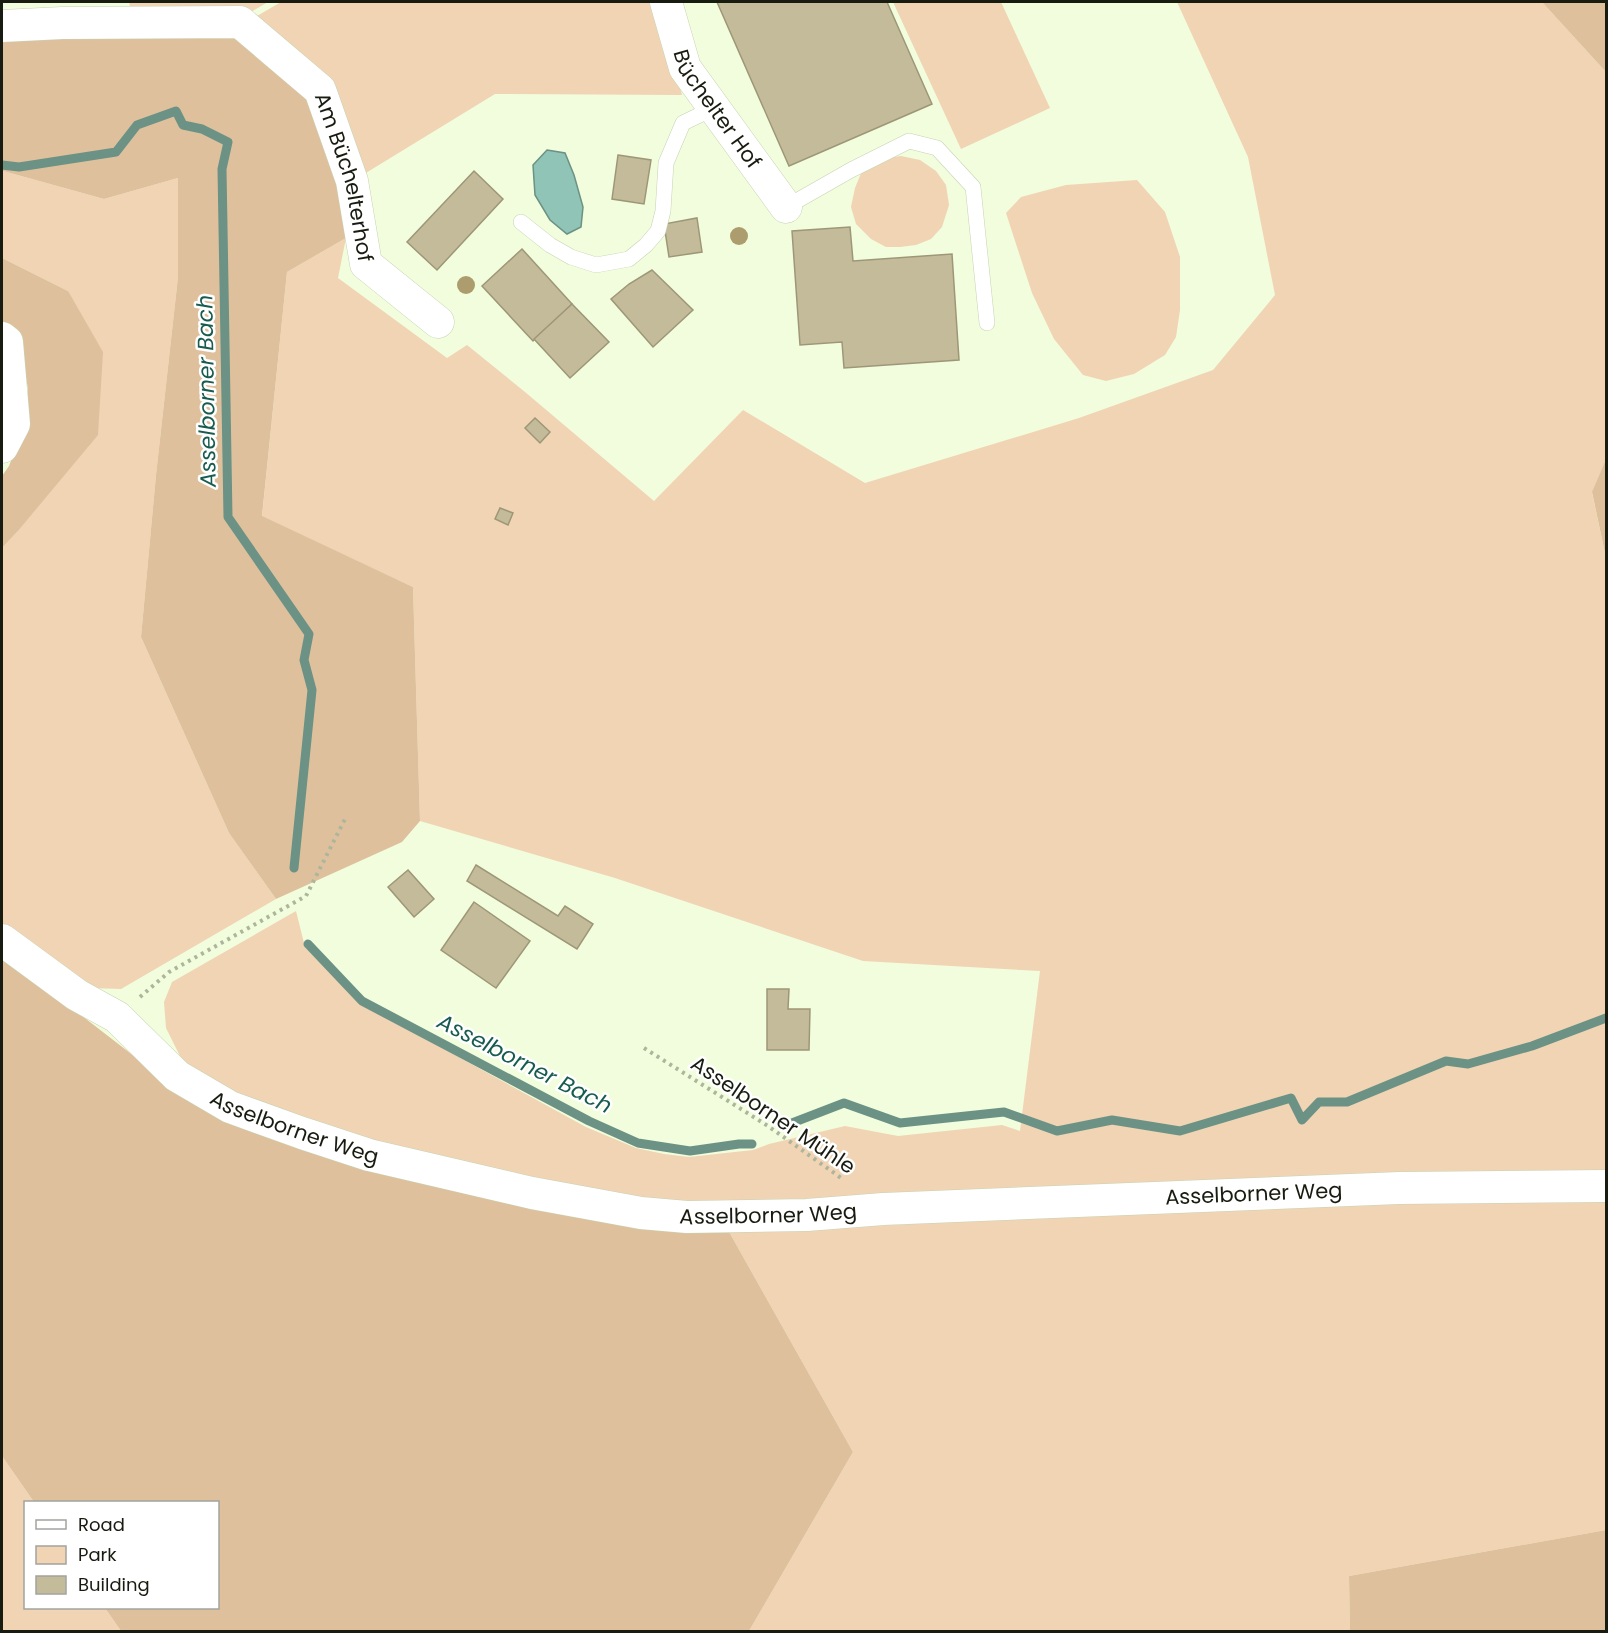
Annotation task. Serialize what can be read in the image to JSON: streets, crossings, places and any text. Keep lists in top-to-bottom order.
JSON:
{
  "streets": {
    "street": ["Büchelter Hof", "Am Büchelterhof", "Asselborner Weg"],
    "path": ["Asselborner Mühle"]
  },
  "water": ["Asselborner Bach"],
  "legend": ["Road", "Park", "Building"]
}
